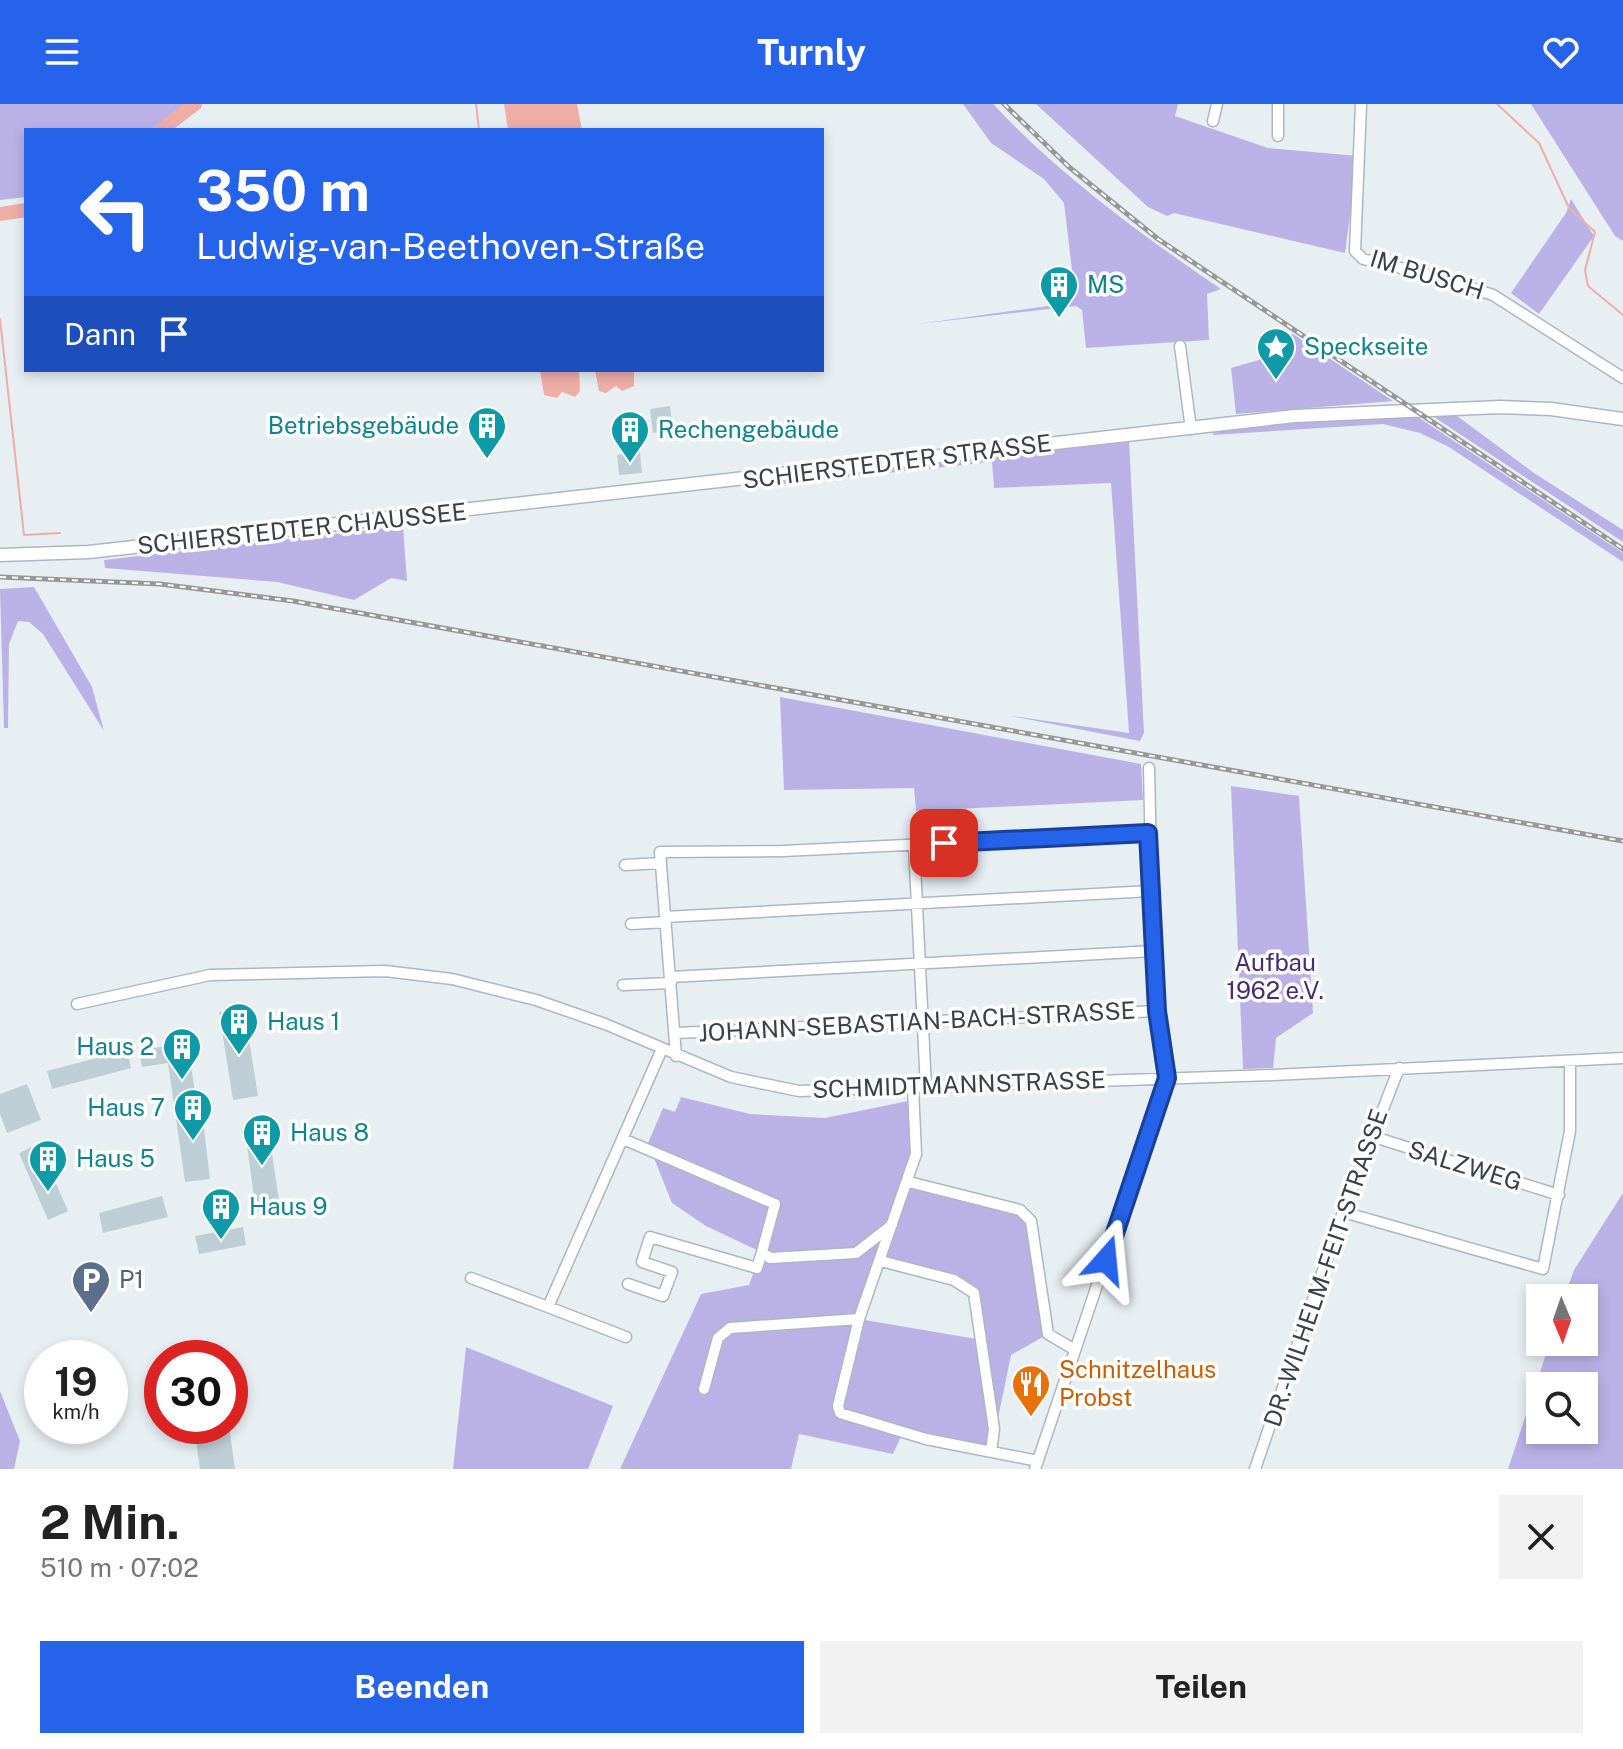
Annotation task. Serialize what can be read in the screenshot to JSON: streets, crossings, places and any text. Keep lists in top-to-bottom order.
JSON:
{
  "streets": {
    "street": [
      "IM BUSCH",
      "SCHIERSTEDTER STRASSE",
      "SCHIERSTEDTER CHAUSSEE",
      "JOHANN-SEBASTIAN-BACH-STRASSE",
      "SCHMIDTMANNSTRASSE",
      "SALZWEG",
      "DR.-WILHELM-FEIT-STRASSE"
    ]
  },
  "crossings": [
    ["SCHIERSTEDTER STRASSE", "SCHIERSTEDTER CHAUSSEE"],
    ["SCHMIDTMANNSTRASSE", "DR.-WILHELM-FEIT-STRASSE"],
    ["SALZWEG", "DR.-WILHELM-FEIT-STRASSE"]
  ],
  "parks": ["Aufbau 1962 e.V."],
  "places": {
    "building": [
      "MS",
      "Betriebsgebäude",
      "Rechengebäude",
      "Haus 1",
      "Haus 2",
      "Haus 7",
      "Haus 8",
      "Haus 5",
      "Haus 9"
    ],
    "place": ["Speckseite"],
    "parking": ["P1"],
    "restaurant": ["Schnitzelhaus Probst"]
  },
  "north": "bottom",
  "page": {
    "header": "Turnly",
    "turn": ["350 m", "Ludwig-van-Beethoven-Straße"],
    "then": "Dann",
    "speed": "19 km/h",
    "limit": "30",
    "heading": ["2 Min.", "510 m · 07:02"],
    "buttons": ["Beenden", "Teilen"]
  }
}
